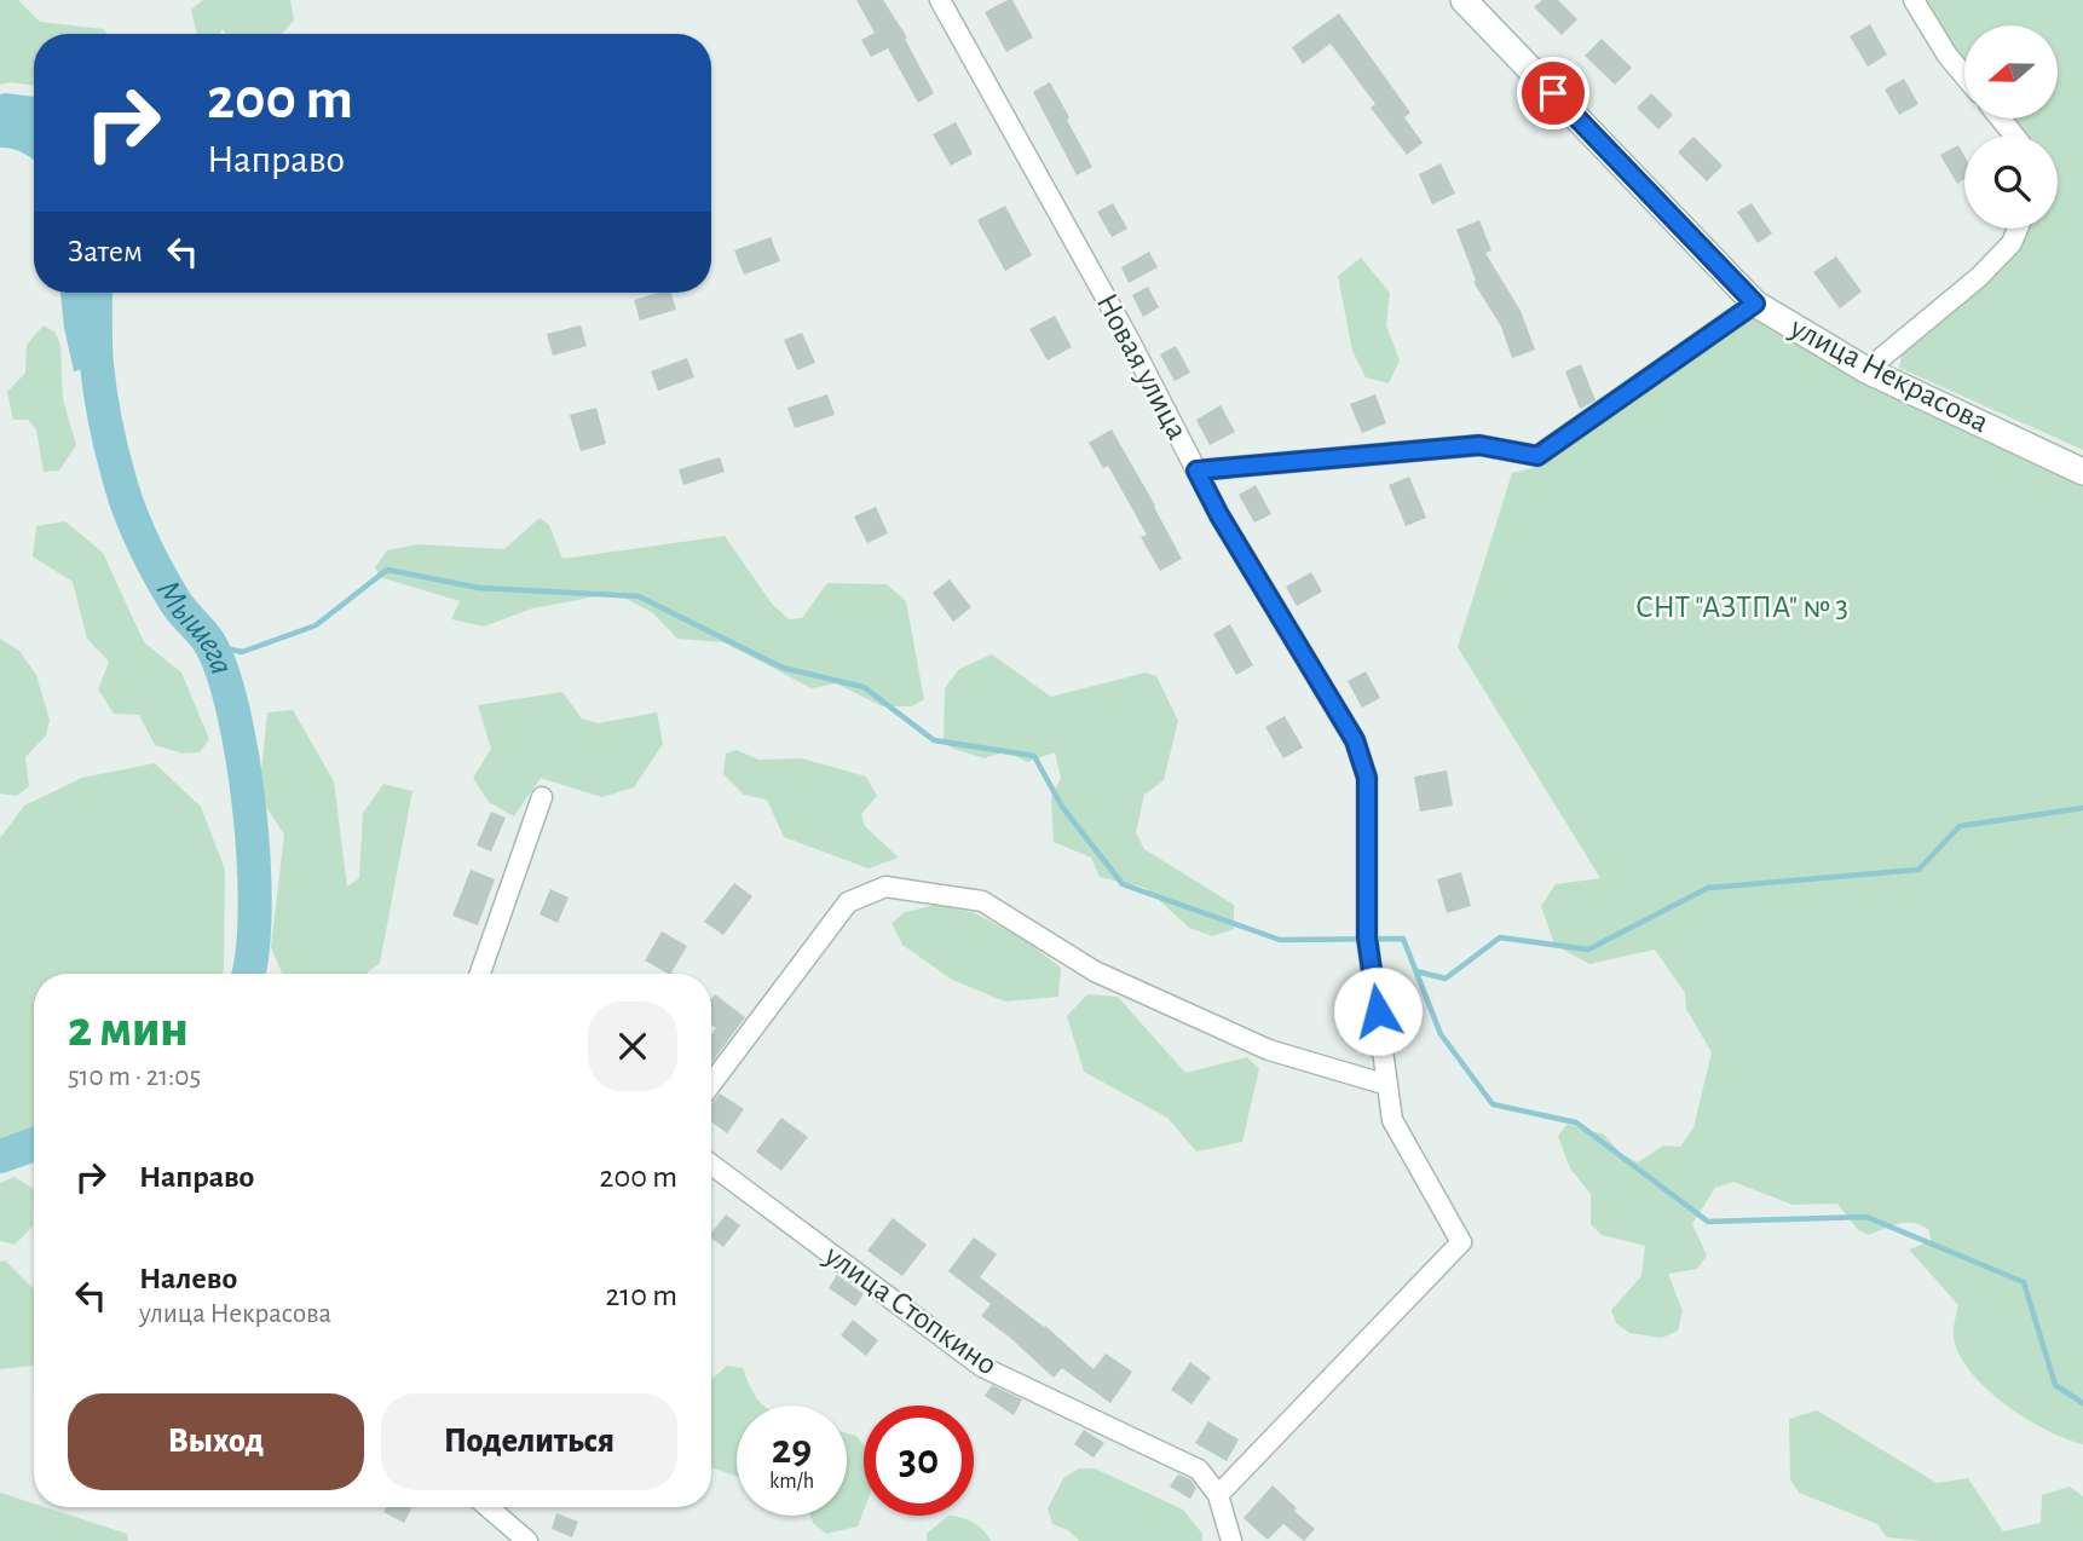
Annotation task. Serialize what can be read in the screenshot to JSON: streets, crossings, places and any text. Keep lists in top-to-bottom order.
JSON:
{
  "streets": {
    "main road": ["улица Некрасова"],
    "street": ["Новая улица", "улица Стопкино"]
  },
  "crossings": [
    ["Новая улица", "улица Стопкино"]
  ],
  "water": ["Мышега"],
  "parks": ["СНТ \"АЗТПА\" № 3"],
  "north": "left",
  "page": {
    "turn": ["200 m", "Направо"],
    "then": "Затем",
    "heading": ["2 мин", "510 m · 21:05"],
    "list": [
      {
        "name": "Направо",
        "value": "200 m"
      },
      {
        "name": "Налево",
        "note": "улица Некрасова",
        "value": "210 m"
      }
    ],
    "buttons": ["Выход", "Поделиться"],
    "speed": "29 km/h",
    "limit": "30"
  }
}
